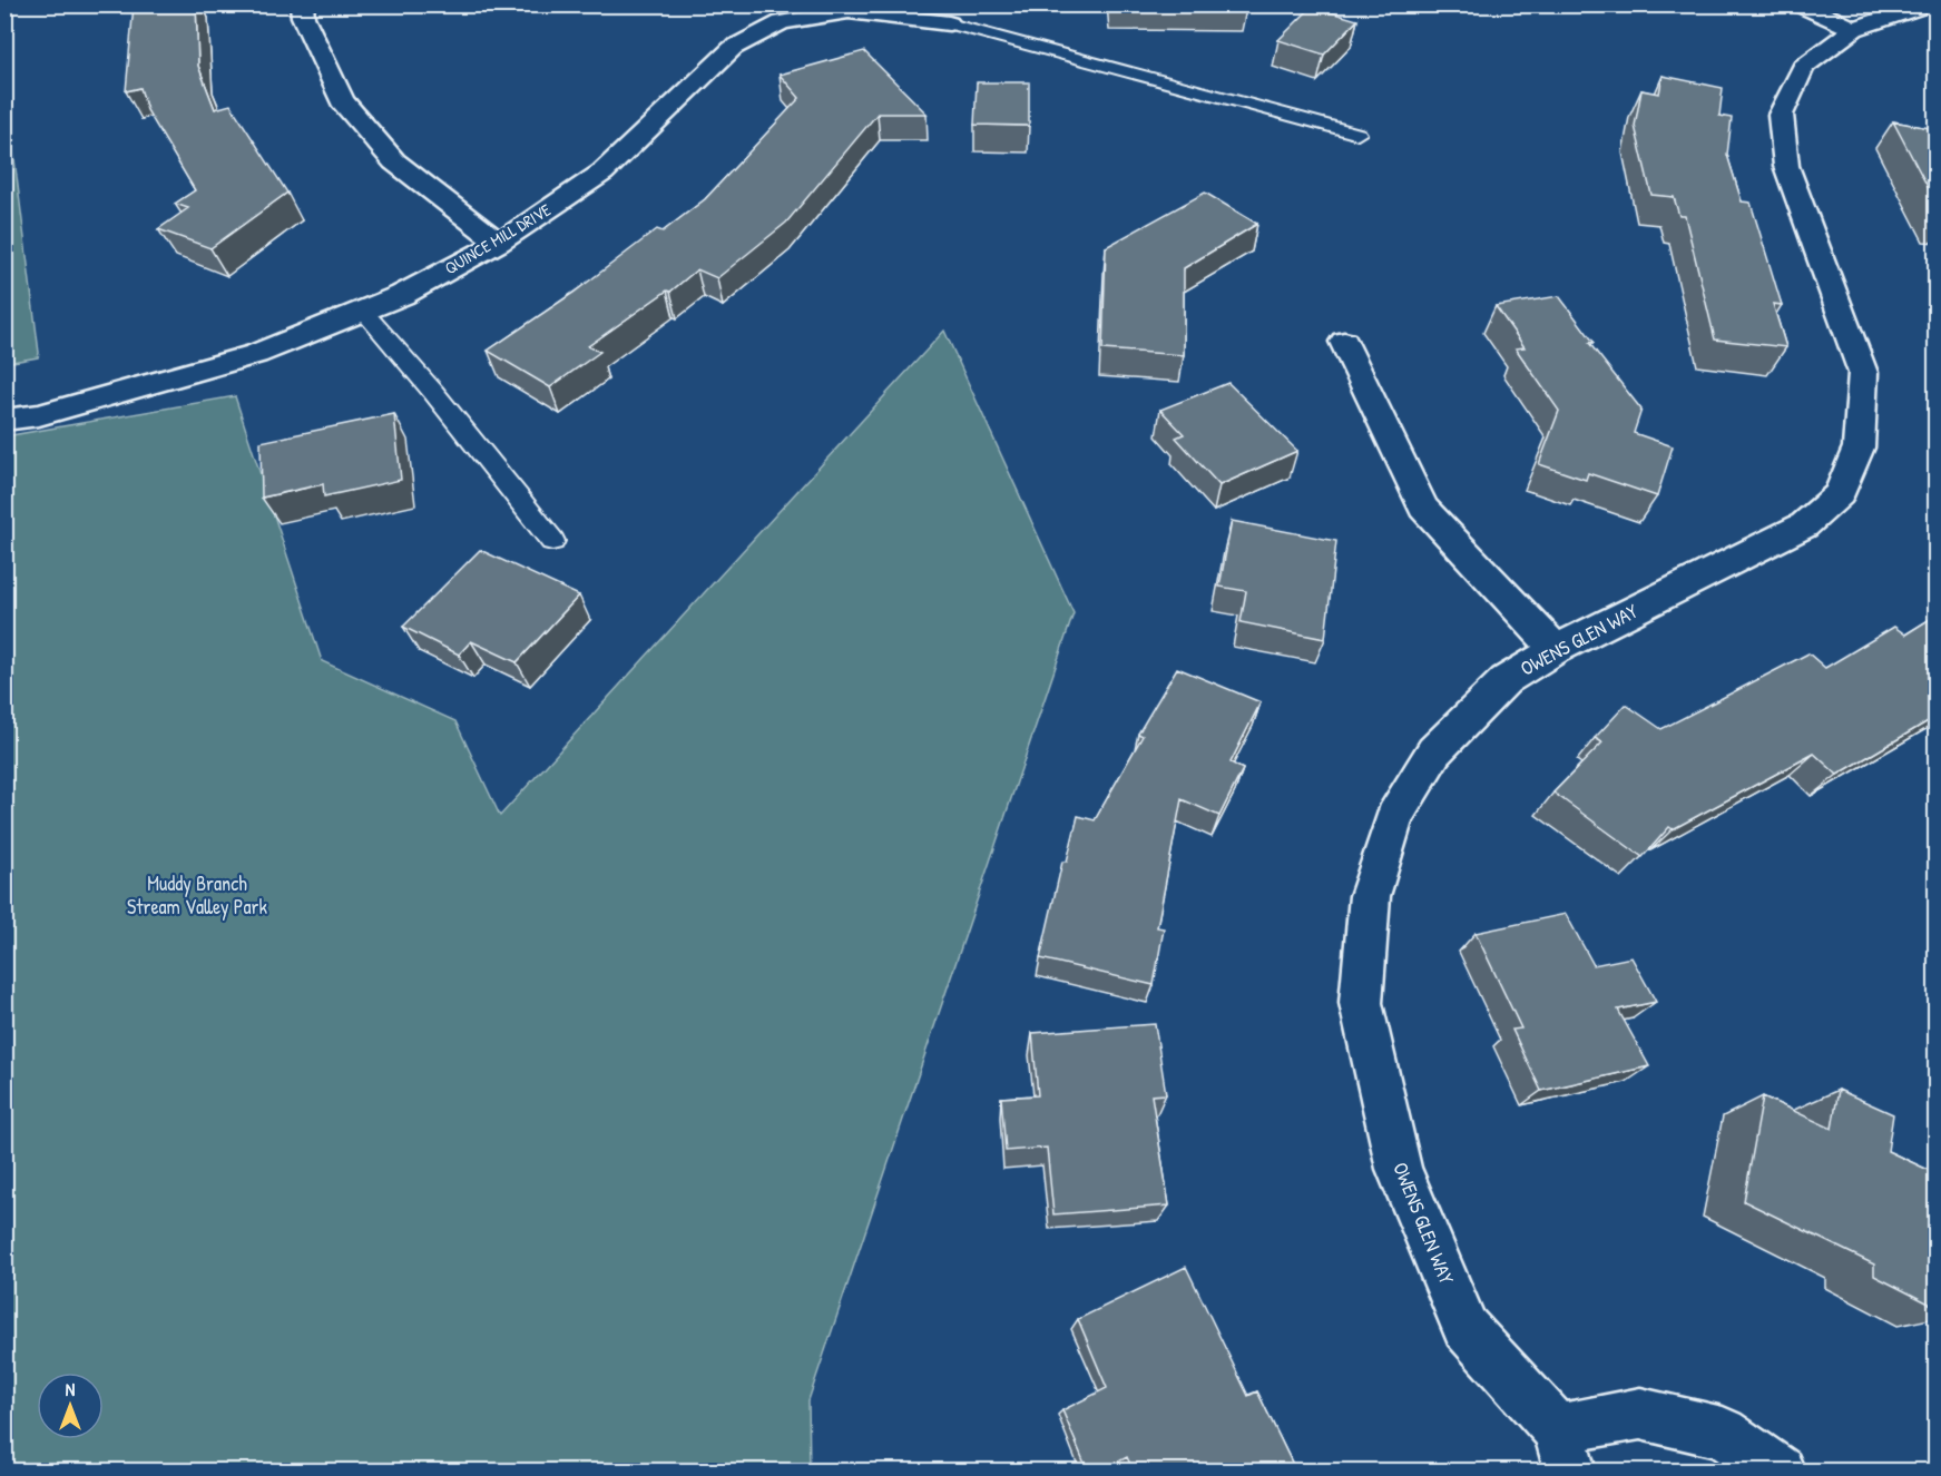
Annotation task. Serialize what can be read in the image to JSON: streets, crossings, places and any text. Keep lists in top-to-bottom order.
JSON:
{
  "streets": {
    "street": ["QUINCE MILL DRIVE", "OWENS GLEN WAY"]
  },
  "parks": ["Muddy Branch Stream Valley Park"],
  "north": "top"
}
